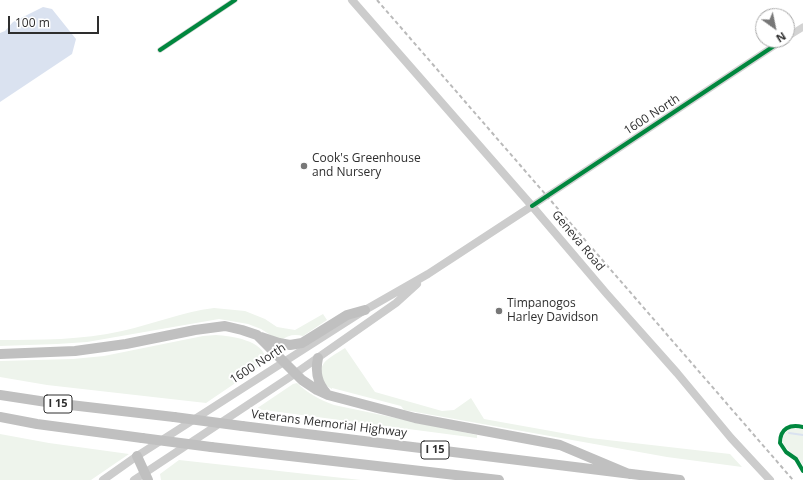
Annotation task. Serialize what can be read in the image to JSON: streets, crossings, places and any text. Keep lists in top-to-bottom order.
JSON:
{
  "streets": {
    "highway": ["I 15", "Veterans Memorial Highway"],
    "main road": ["1600 North", "Geneva Road"]
  },
  "crossings": [
    ["1600 North", "Geneva Road"]
  ],
  "places": ["Cook's Greenhouse and Nursery", "Timpanogos Harley Davidson"],
  "scale_bar": "100 m",
  "north": "bottom right"
}
